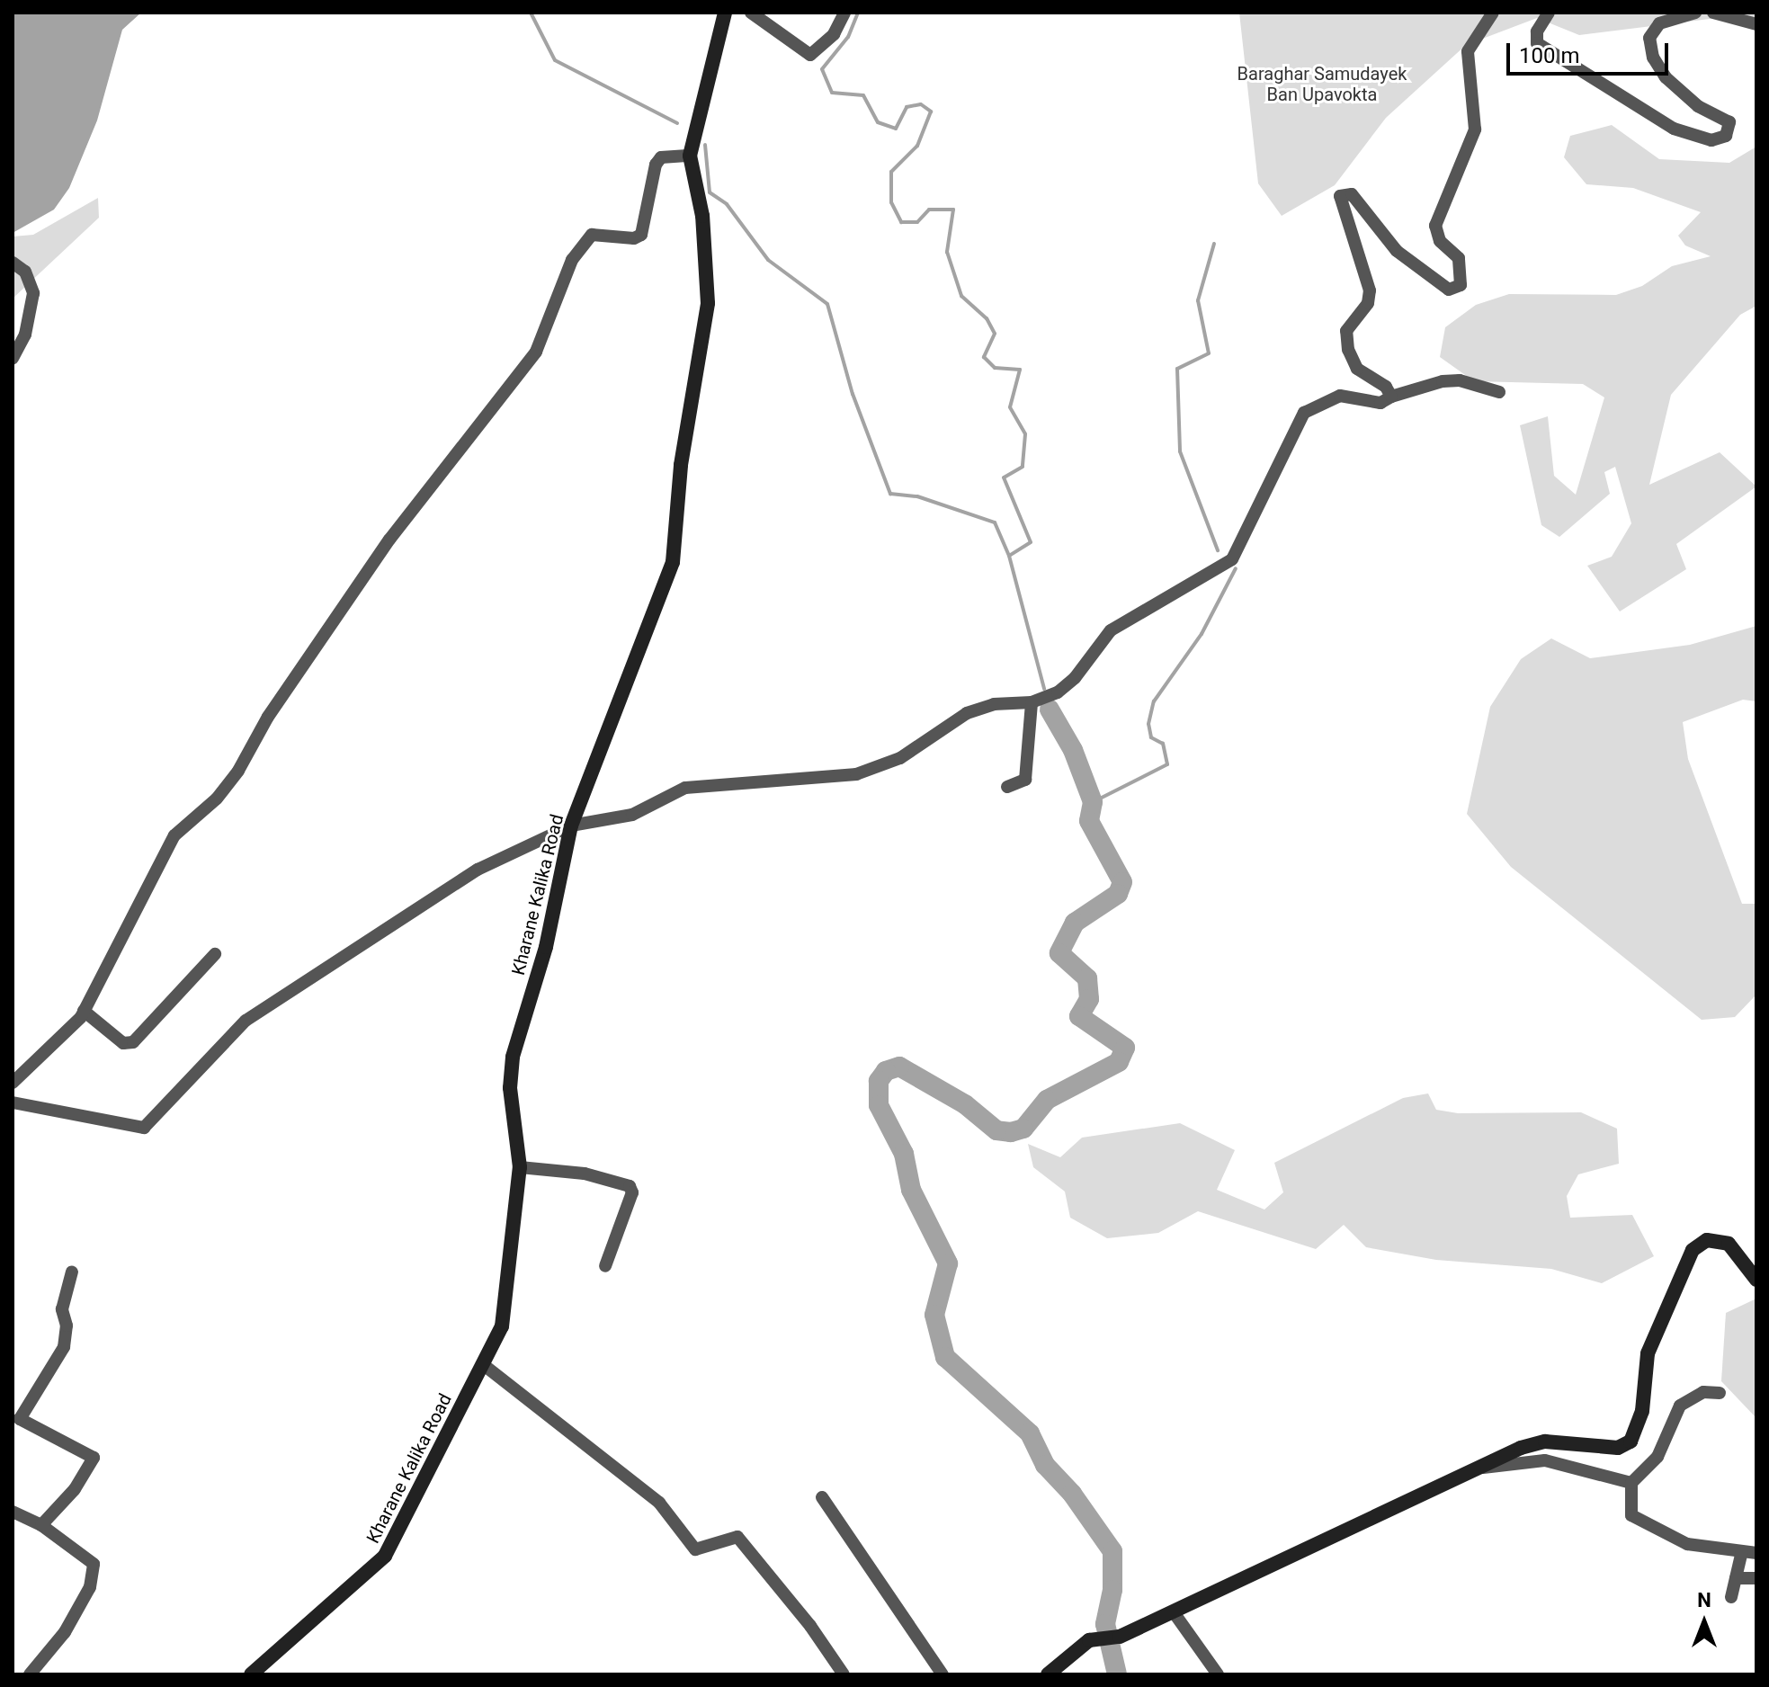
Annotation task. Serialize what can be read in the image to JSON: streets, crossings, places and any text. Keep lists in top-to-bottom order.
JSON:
{
  "streets": {
    "street": ["Kharane Kalika Road"]
  },
  "parks": ["Baraghar Samudayek Ban Upavokta"],
  "scale_bar": "100 m",
  "north": "top"
}
